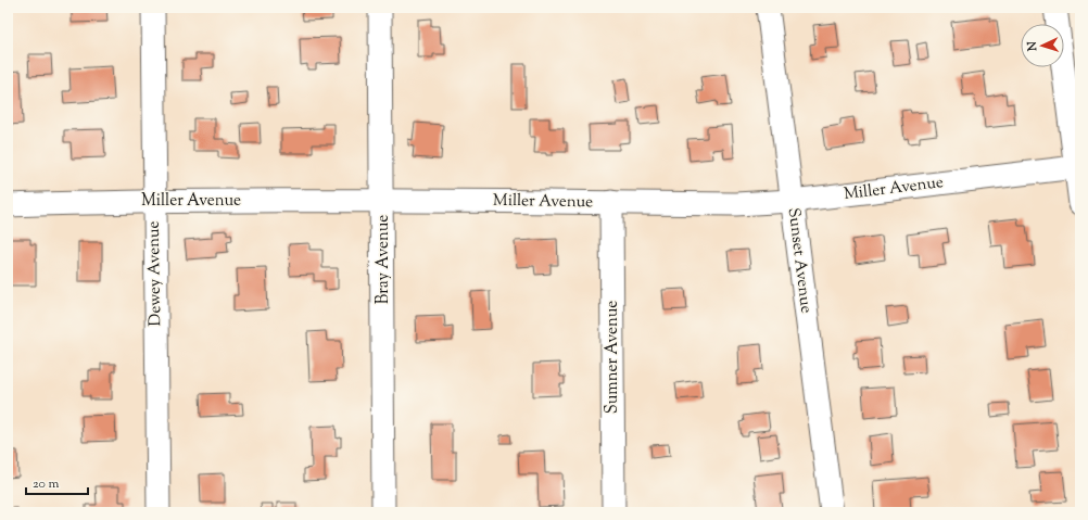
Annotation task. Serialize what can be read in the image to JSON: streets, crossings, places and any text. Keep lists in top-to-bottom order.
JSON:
{
  "streets": {
    "street": [
      "Miller Avenue",
      "Bray Avenue",
      "Sunset Avenue",
      "Dewey Avenue",
      "Sumner Avenue"
    ]
  },
  "crossings": [
    ["Miller Avenue", "Bray Avenue"],
    ["Miller Avenue", "Sunset Avenue"],
    ["Miller Avenue", "Dewey Avenue"],
    ["Miller Avenue", "Sumner Avenue"]
  ],
  "scale_bar": "20 m",
  "north": "left"
}
